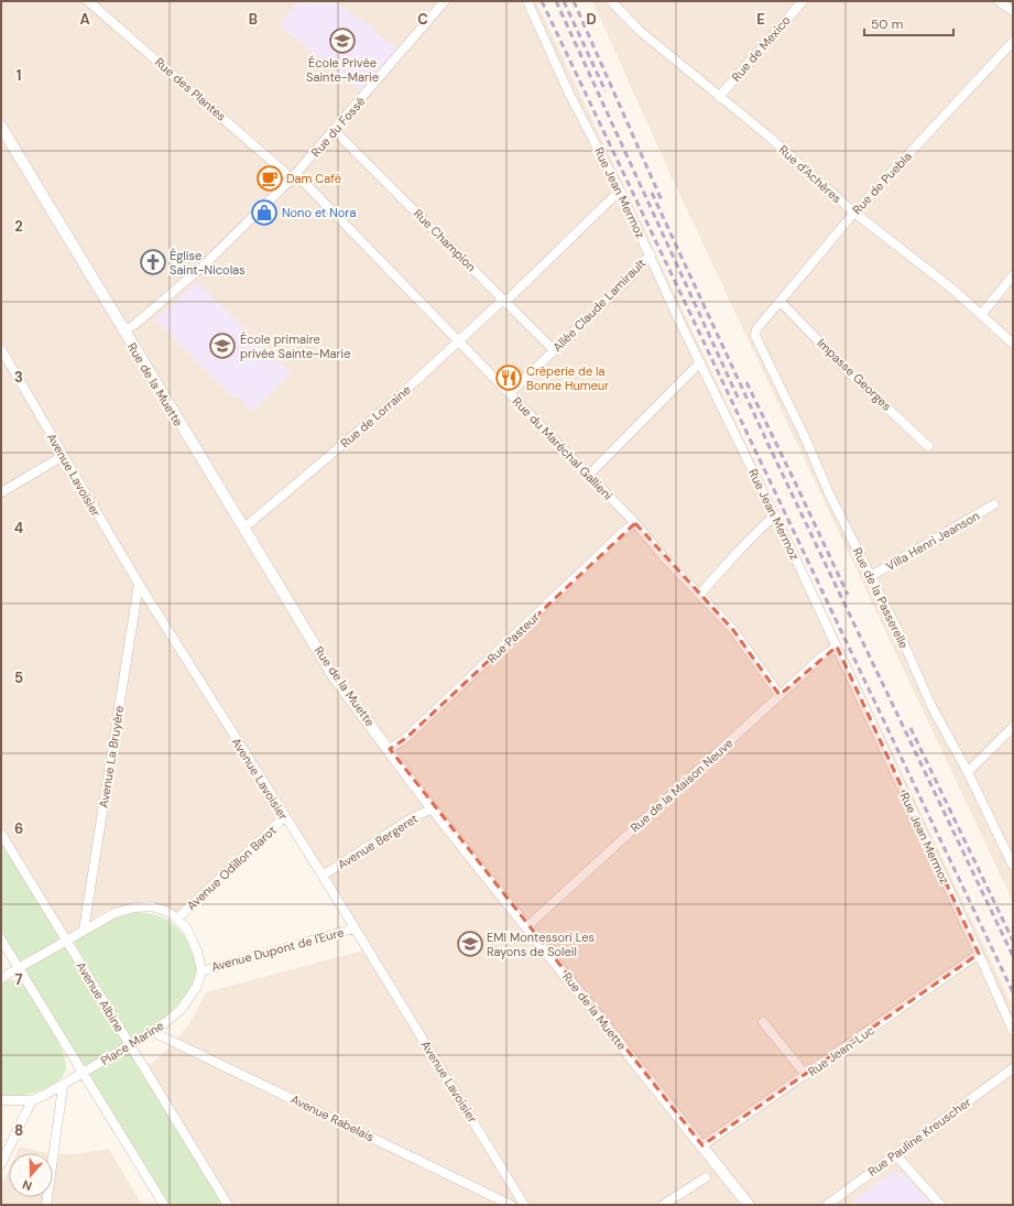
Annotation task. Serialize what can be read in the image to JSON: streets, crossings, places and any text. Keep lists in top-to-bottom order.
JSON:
{
  "streets": {
    "street": [
      "Rue de Mexico",
      "Rue des Plantes",
      "Rue du Fossé",
      "Rue d'Achères",
      "Rue de Puebla",
      "Rue Jean Mermoz",
      "Rue Champion",
      "Allée Claude Lamirault",
      "Impasse Georges",
      "Rue de la Muette",
      "Rue de Lorraine",
      "Rue du Maréchal Gallieni",
      "Avenue Lavoisier",
      "Villa Henri Jeanson",
      "Rue de la Passerelle",
      "Rue Pasteur",
      "Avenue La Bruyère",
      "Rue de la Maison Neuve",
      "Avenue Bergeret",
      "Avenue Odillon Barot",
      "Avenue Dupont de l'Eure",
      "Avenue Albine",
      "Place Marine",
      "Rue Jean-Luc",
      "Avenue Rabelais",
      "Rue Pauline Kreuscher"
    ]
  },
  "crossings": [
    ["Rue de Mexico", "Rue d'Achères"],
    ["Rue des Plantes", "Rue du Fossé"],
    ["Rue des Plantes", "Rue du Maréchal Gallieni"],
    ["Rue du Fossé", "Rue Champion"],
    ["Rue du Fossé", "Rue de la Muette"],
    ["Rue du Fossé", "Rue du Maréchal Gallieni"],
    ["Rue d'Achères", "Rue de Puebla"],
    ["Rue de Puebla", "Impasse Georges"],
    ["Rue de Puebla", "Rue de la Passerelle"],
    ["Rue Jean Mermoz", "Allée Claude Lamirault"],
    ["Rue Jean Mermoz", "Rue de Lorraine"],
    ["Rue Jean Mermoz", "Rue de la Maison Neuve"],
    ["Rue Jean Mermoz", "Rue Jean-Luc"],
    ["Rue Champion", "Allée Claude Lamirault"],
    ["Rue Champion", "Rue de Lorraine"],
    ["Allée Claude Lamirault", "Rue du Maréchal Gallieni"],
    ["Rue de la Muette", "Rue de Lorraine"],
    ["Rue de la Muette", "Rue Pasteur"],
    ["Rue de la Muette", "Rue de la Maison Neuve"],
    ["Rue de la Muette", "Avenue Bergeret"],
    ["Rue de la Muette", "Rue Jean-Luc"],
    ["Rue de Lorraine", "Rue du Maréchal Gallieni"],
    ["Rue du Maréchal Gallieni", "Rue Pasteur"],
    ["Rue du Maréchal Gallieni", "Rue de la Maison Neuve"],
    ["Avenue Lavoisier", "Avenue La Bruyère"],
    ["Avenue Lavoisier", "Avenue Bergeret"],
    ["Avenue Lavoisier", "Avenue Odillon Barot"],
    ["Avenue Lavoisier", "Avenue Dupont de l'Eure"],
    ["Villa Henri Jeanson", "Rue de la Passerelle"],
    ["Avenue La Bruyère", "Avenue Odillon Barot"],
    ["Avenue La Bruyère", "Avenue Dupont de l'Eure"],
    ["Avenue La Bruyère", "Avenue Albine"],
    ["Avenue La Bruyère", "Place Marine"],
    ["Avenue La Bruyère", "Avenue Rabelais"],
    ["Avenue Odillon Barot", "Avenue Dupont de l'Eure"],
    ["Avenue Odillon Barot", "Avenue Albine"],
    ["Avenue Odillon Barot", "Place Marine"],
    ["Avenue Odillon Barot", "Avenue Rabelais"],
    ["Avenue Dupont de l'Eure", "Avenue Albine"],
    ["Avenue Dupont de l'Eure", "Place Marine"],
    ["Avenue Dupont de l'Eure", "Avenue Rabelais"],
    ["Avenue Albine", "Place Marine"],
    ["Avenue Albine", "Avenue Rabelais"],
    ["Place Marine", "Avenue Rabelais"]
  ],
  "places": {
    "school or university": ["École Privée Sainte-Marie", "École primaire privée Sainte-Marie", "EMI Montessori Les Rayons de Soleil"],
    "cafe": ["Dam Café"],
    "shop": ["Nono et Nora"],
    "church": ["Église Saint-Nicolas"],
    "restaurant": ["Crêperie de la Bonne Humeur"]
  },
  "scale_bar": "50 m",
  "north": "bottom",
  "grid": {
    "columns": [
      "A",
      "B",
      "C",
      "D",
      "E"
    ],
    "rows": [
      "1",
      "2",
      "3",
      "4",
      "5",
      "6",
      "7",
      "8"
    ]
  }
}
